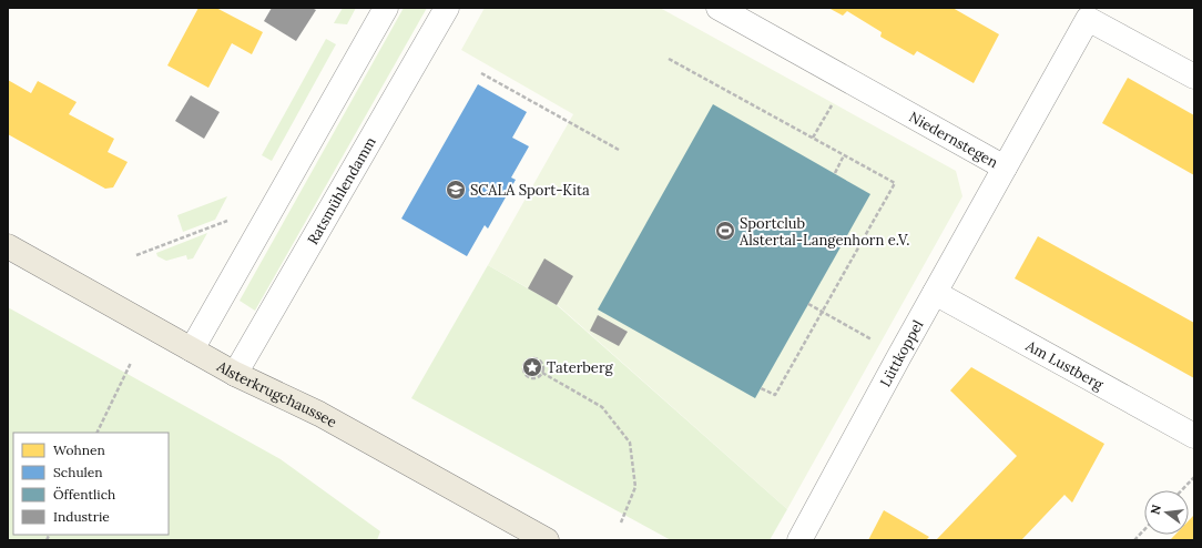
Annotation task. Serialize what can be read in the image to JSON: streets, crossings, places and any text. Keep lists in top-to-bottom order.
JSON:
{
  "streets": {
    "main road": ["Alsterkrugchaussee"],
    "street": [
      "Niedernstegen",
      "Ratsmühlendamm",
      "Lüttkoppel",
      "Am Lustberg"
    ]
  },
  "crossings": [
    ["Niedernstegen", "Lüttkoppel"],
    ["Ratsmühlendamm", "Alsterkrugchaussee"],
    ["Lüttkoppel", "Am Lustberg"]
  ],
  "places": {
    "school or university": ["SCALA Sport-Kita"],
    "sports": ["Sportclub Alstertal-Langenhorn e.V."],
    "place": ["Taterberg"]
  },
  "legend": [
    "Wohnen",
    "Schulen",
    "Öffentlich",
    "Industrie"
  ],
  "north": "left"
}
